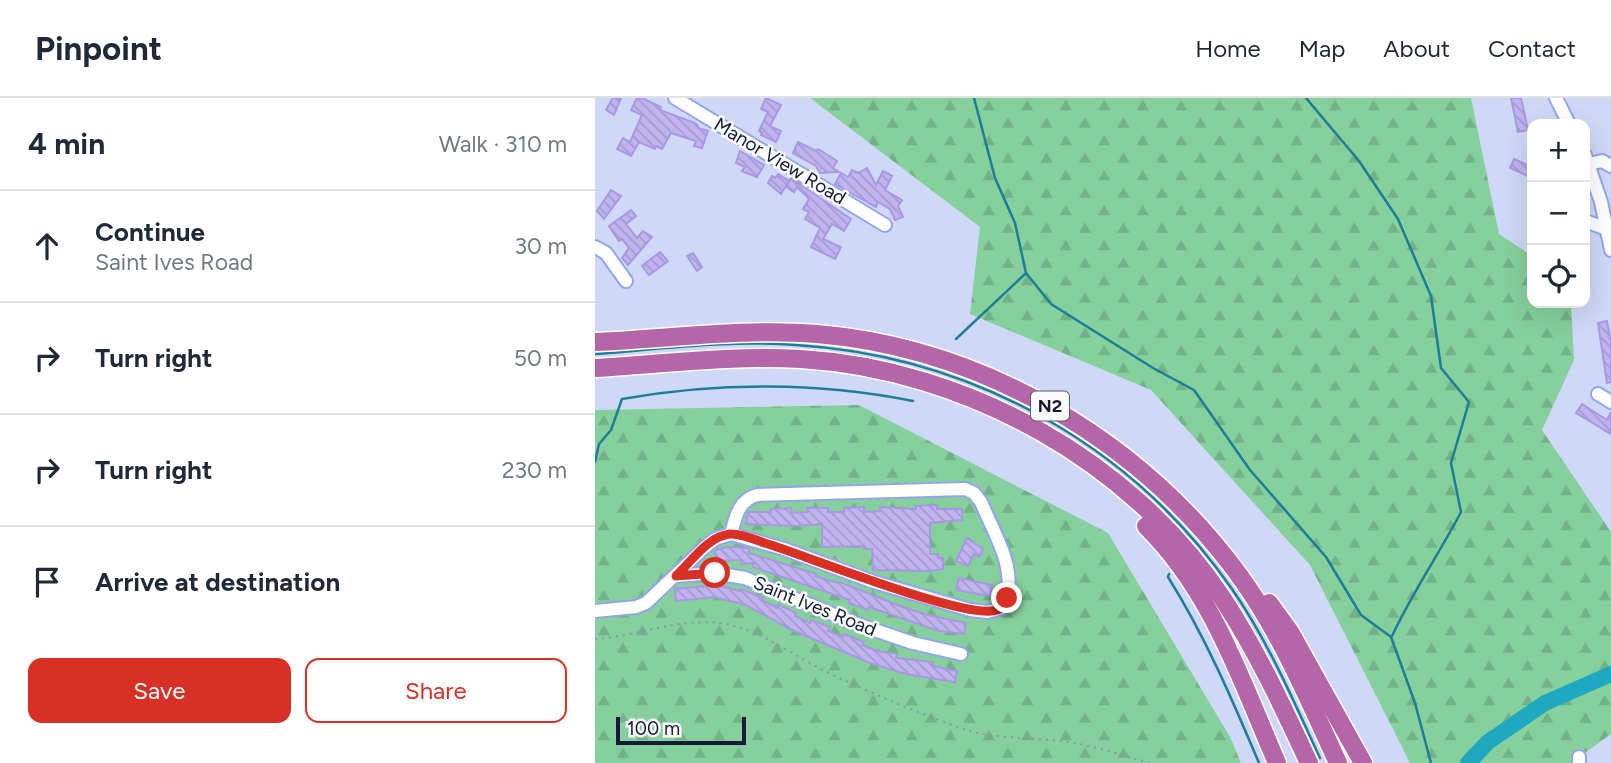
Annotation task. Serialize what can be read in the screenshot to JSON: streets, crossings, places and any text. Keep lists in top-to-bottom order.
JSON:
{
  "streets": {
    "highway": ["N2"],
    "street": ["Manor View Road", "Saint Ives Road"]
  },
  "scale_bar": "100 m",
  "page": {
    "header": "Pinpoint",
    "nav": [
      "Home",
      "Map",
      "About",
      "Contact"
    ],
    "heading": ["4 min", "Walk · 310 m"],
    "map_buttons": ["+", "−"],
    "list": [
      ["Continue", "Saint Ives Road", "30 m"],
      ["Turn right", "50 m"],
      ["Turn right", "230 m"],
      "Arrive at destination"
    ],
    "buttons": ["Save", "Share"],
    "scale": "100 m"
  }
}
